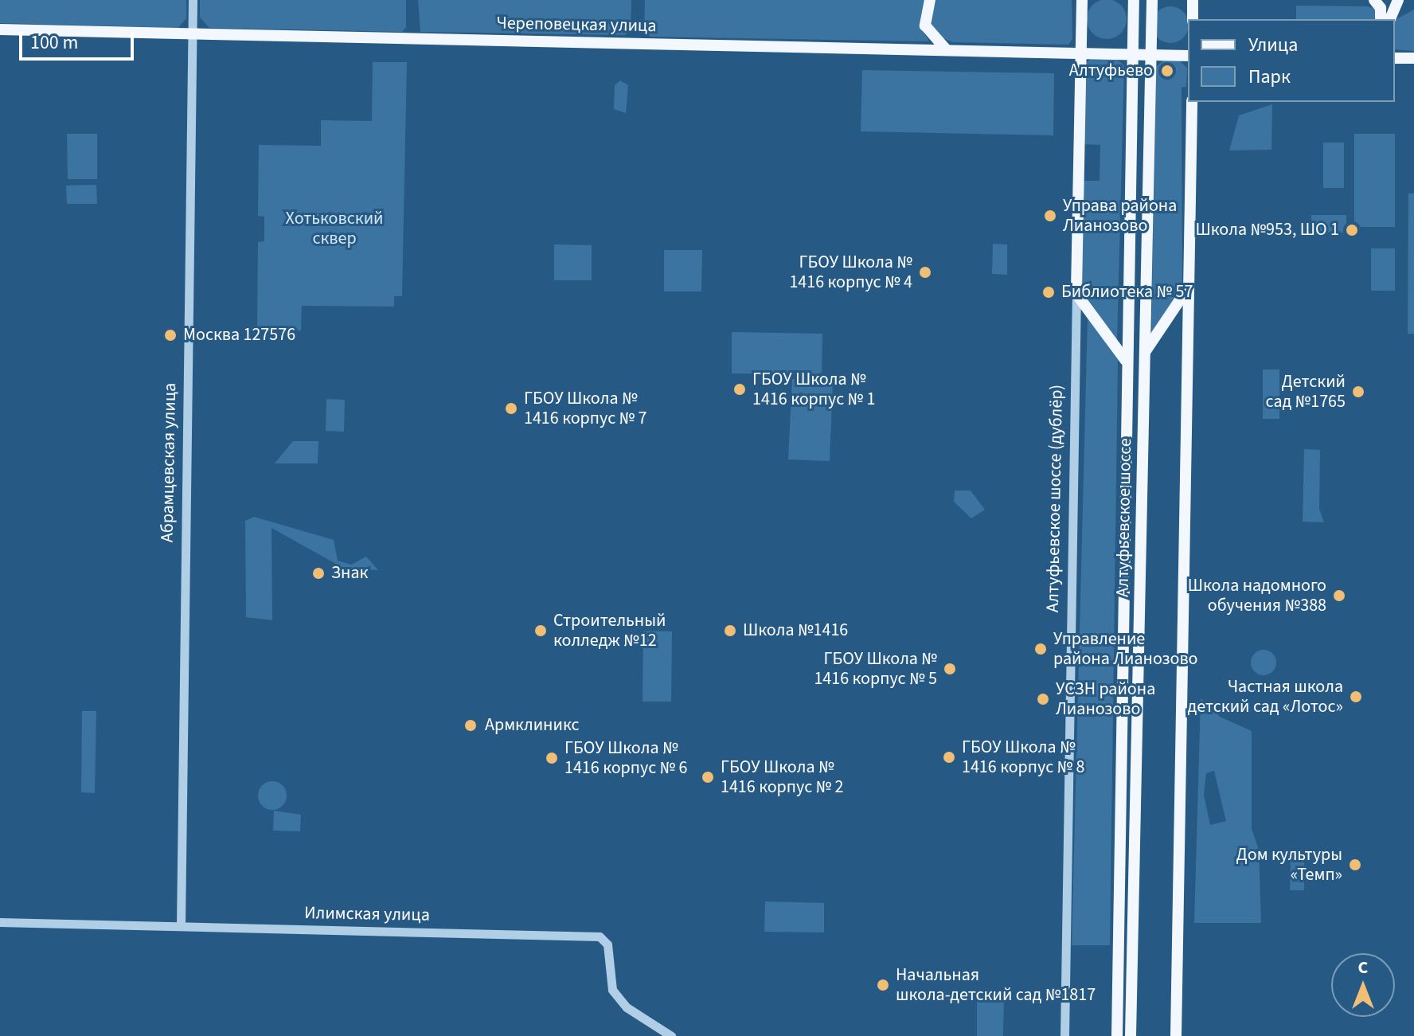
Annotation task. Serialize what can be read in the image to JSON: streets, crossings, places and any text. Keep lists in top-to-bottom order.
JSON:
{
  "streets": {
    "main road": ["Череповецкая улица", "Алтуфьевское шоссе (дублёр)", "Алтуфьевское шоссе"],
    "street": ["Абрамцевская улица", "Илимская улица"]
  },
  "crossings": [
    ["Череповецкая улица", "Абрамцевская улица"],
    ["Череповецкая улица", "Алтуфьевское шоссе (дублёр)"],
    ["Череповецкая улица", "Алтуфьевское шоссе"],
    ["Абрамцевская улица", "Илимская улица"]
  ],
  "parks": ["Хотьковский сквер"],
  "places": [
    "Алтуфьево",
    "Управа района Лианозово",
    "Школа №953, ШО 1",
    "ГБОУ Школа № 1416 корпус № 4",
    "Библиотека № 57",
    "Москва 127576",
    "ГБОУ Школа № 1416 корпус № 1",
    "Детский сад №1765",
    "ГБОУ Школа № 1416 корпус № 7",
    "Знак",
    "Школа надомного обучения №388",
    "Строительный колледж №12",
    "Школа №1416",
    "Управление района Лианозово",
    "ГБОУ Школа № 1416 корпус № 5",
    "Частная школа детский сад «Лотос»",
    "УСЗН района Лианозово",
    "Армклиникс",
    "ГБОУ Школа № 1416 корпус № 8",
    "ГБОУ Школа № 1416 корпус № 6",
    "ГБОУ Школа № 1416 корпус № 2",
    "Дом культуры «Темп»",
    "Начальная школа-детский сад №1817"
  ],
  "legend": ["Улица", "Парк"],
  "scale_bar": "100 m",
  "north": "top"
}
